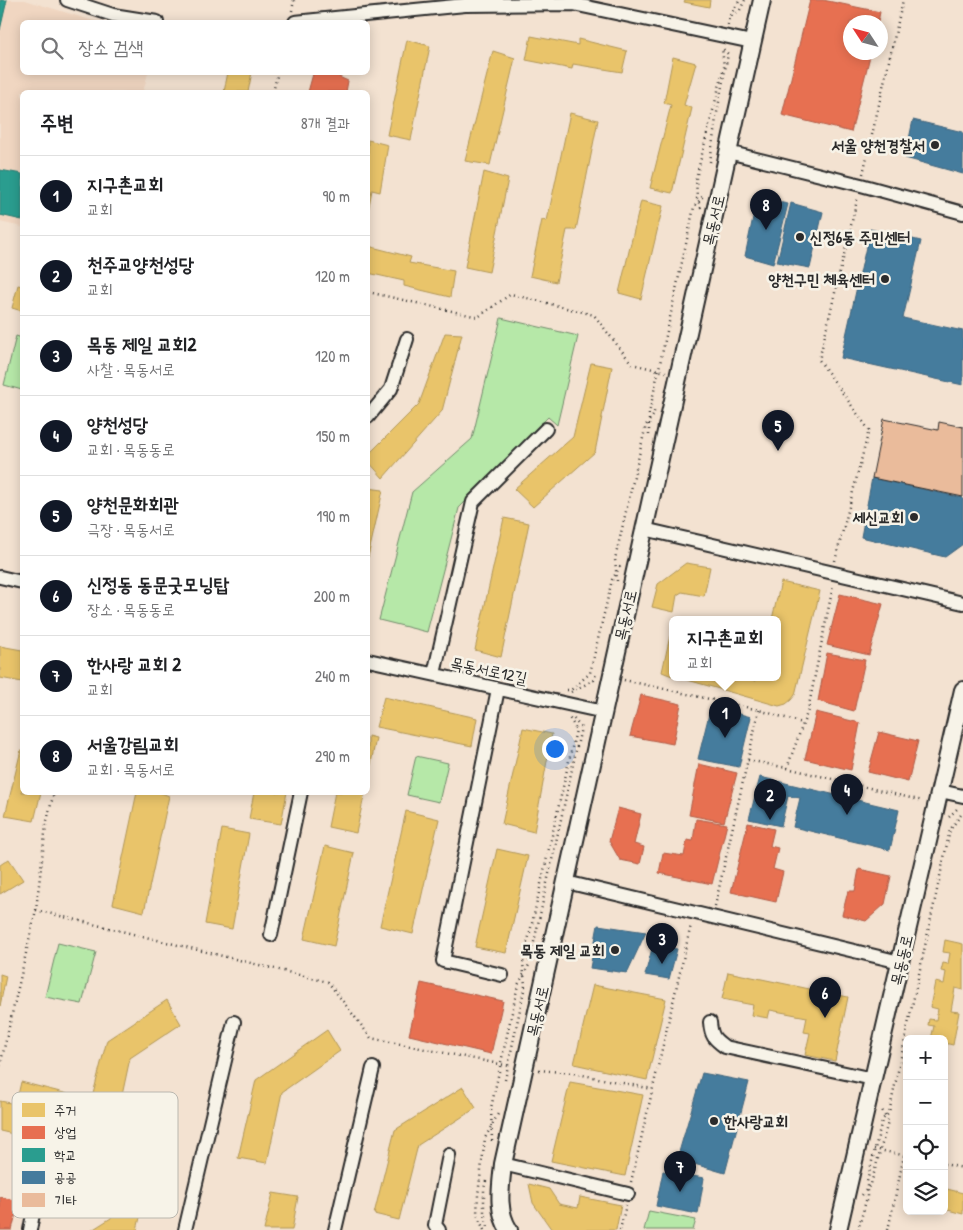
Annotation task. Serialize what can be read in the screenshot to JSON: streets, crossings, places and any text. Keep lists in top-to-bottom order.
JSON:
{
  "streets": {
    "main road": ["목동서로", "목동동로"],
    "street": ["목동서로12길"]
  },
  "crossings": [
    ["목동서로", "목동서로12길"]
  ],
  "places": [
    "서울 양천경찰서",
    "신정6동 주민센터",
    "양천구민 체육센터",
    "세신교회",
    "목동 제일 교회",
    "한사랑교회"
  ],
  "legend": [
    "주거",
    "상업",
    "학교",
    "공공",
    "기타"
  ],
  "north": "top left",
  "page": {
    "search": "장소 검색",
    "heading": ["주변", "8개 결과"],
    "list": [
      {
        "mark": "1",
        "name": "지구촌교회",
        "note": "교회",
        "value": "90 m"
      },
      {
        "mark": "2",
        "name": "천주교양천성당",
        "note": "교회",
        "value": "120 m"
      },
      {
        "mark": "3",
        "name": "목동 제일 교회2",
        "note": "사찰 · 목동서로",
        "value": "120 m"
      },
      {
        "mark": "4",
        "name": "양천성당",
        "note": "교회 · 목동동로",
        "value": "150 m"
      },
      {
        "mark": "5",
        "name": "양천문화회관",
        "note": "극장 · 목동서로",
        "value": "190 m"
      },
      {
        "mark": "6",
        "name": "신정동 동문굿모닝탑",
        "note": "장소 · 목동동로",
        "value": "200 m"
      },
      {
        "mark": "7",
        "name": "한사랑 교회 2",
        "note": "교회",
        "value": "240 m"
      },
      {
        "mark": "8",
        "name": "서울강림교회",
        "note": "교회 · 목동서로",
        "value": "290 m"
      }
    ],
    "pins": [
      "8",
      "5",
      "1",
      "4",
      "2",
      "3",
      "6",
      "7"
    ],
    "popup": ["지구촌교회", "교회"],
    "map_buttons": ["+", "−"]
  }
}
